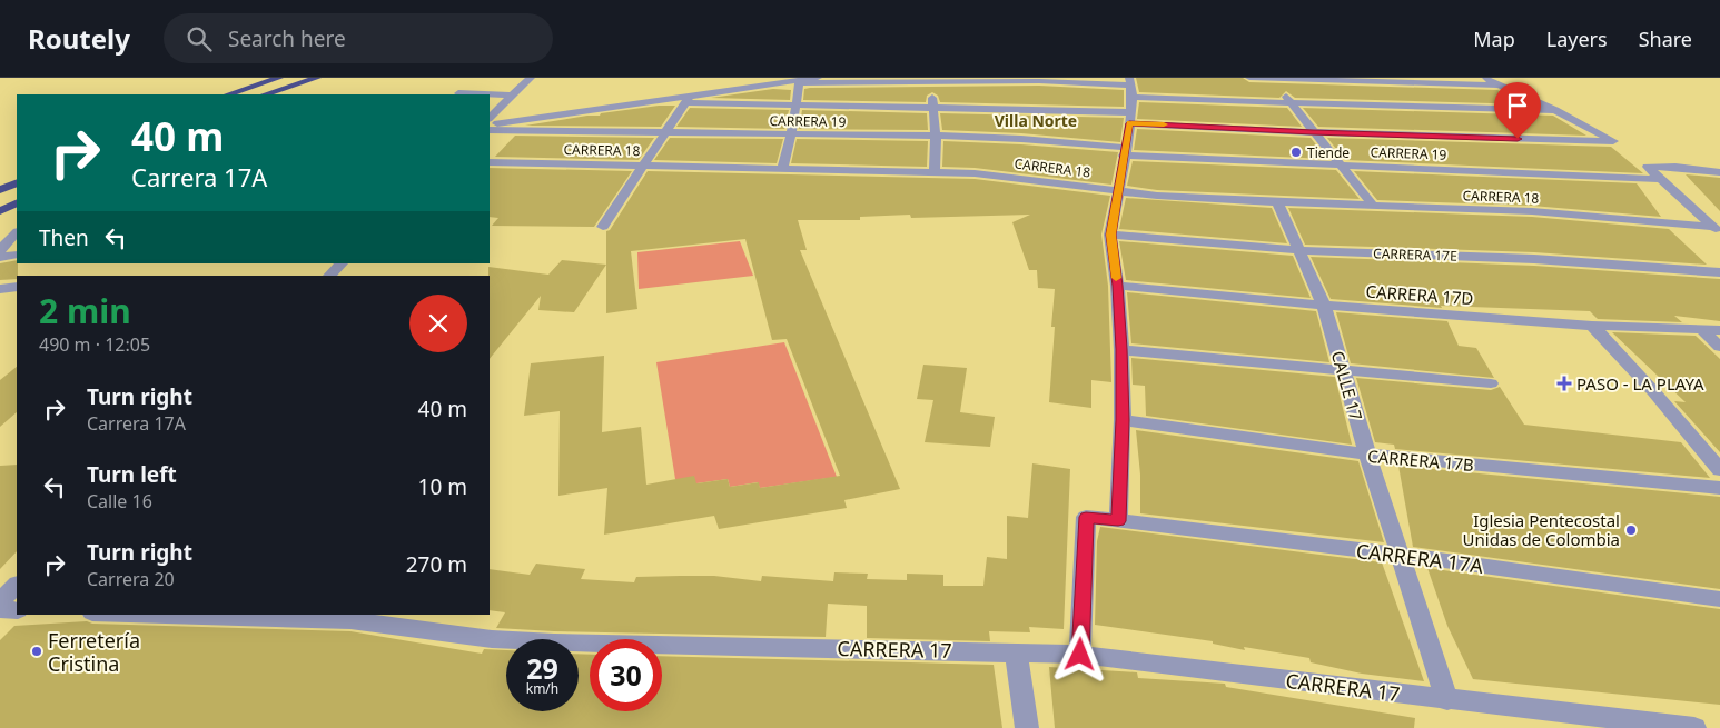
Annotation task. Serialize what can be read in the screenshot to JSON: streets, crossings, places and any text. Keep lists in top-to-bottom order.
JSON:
{
  "streets": {
    "street": [
      "CARRERA 19",
      "CARRERA 18",
      "CARRERA 17E",
      "CARRERA 17D",
      "CALLE 17",
      "CARRERA 17B",
      "CARRERA 17A",
      "CARRERA 17"
    ]
  },
  "crossings": [
    ["CARRERA 18", "CALLE 17"],
    ["CARRERA 17E", "CALLE 17"],
    ["CARRERA 17D", "CALLE 17"],
    ["CALLE 17", "CARRERA 17B"],
    ["CALLE 17", "CARRERA 17A"],
    ["CALLE 17", "CARRERA 17"],
    ["CARRERA 17A", "CARRERA 17"]
  ],
  "districts": ["Villa Norte"],
  "places": {
    "other": ["Tiende", "Iglesia Pentecostal Unidas de Colombia", "Ferretería Cristina"],
    "health": ["PASO - LA PLAYA"]
  },
  "page": {
    "header": "Routely",
    "search": "Search here",
    "nav": ["Map", "Layers", "Share"],
    "turn": ["40 m", "Carrera 17A"],
    "then": "Then",
    "heading": ["2 min", "490 m · 12:05"],
    "list": [
      {
        "name": "Turn right",
        "note": "Carrera 17A",
        "value": "40 m"
      },
      {
        "name": "Turn left",
        "note": "Calle 16",
        "value": "10 m"
      },
      {
        "name": "Turn right",
        "note": "Carrera 20",
        "value": "270 m"
      }
    ],
    "speed": "29 km/h",
    "limit": "30"
  }
}
